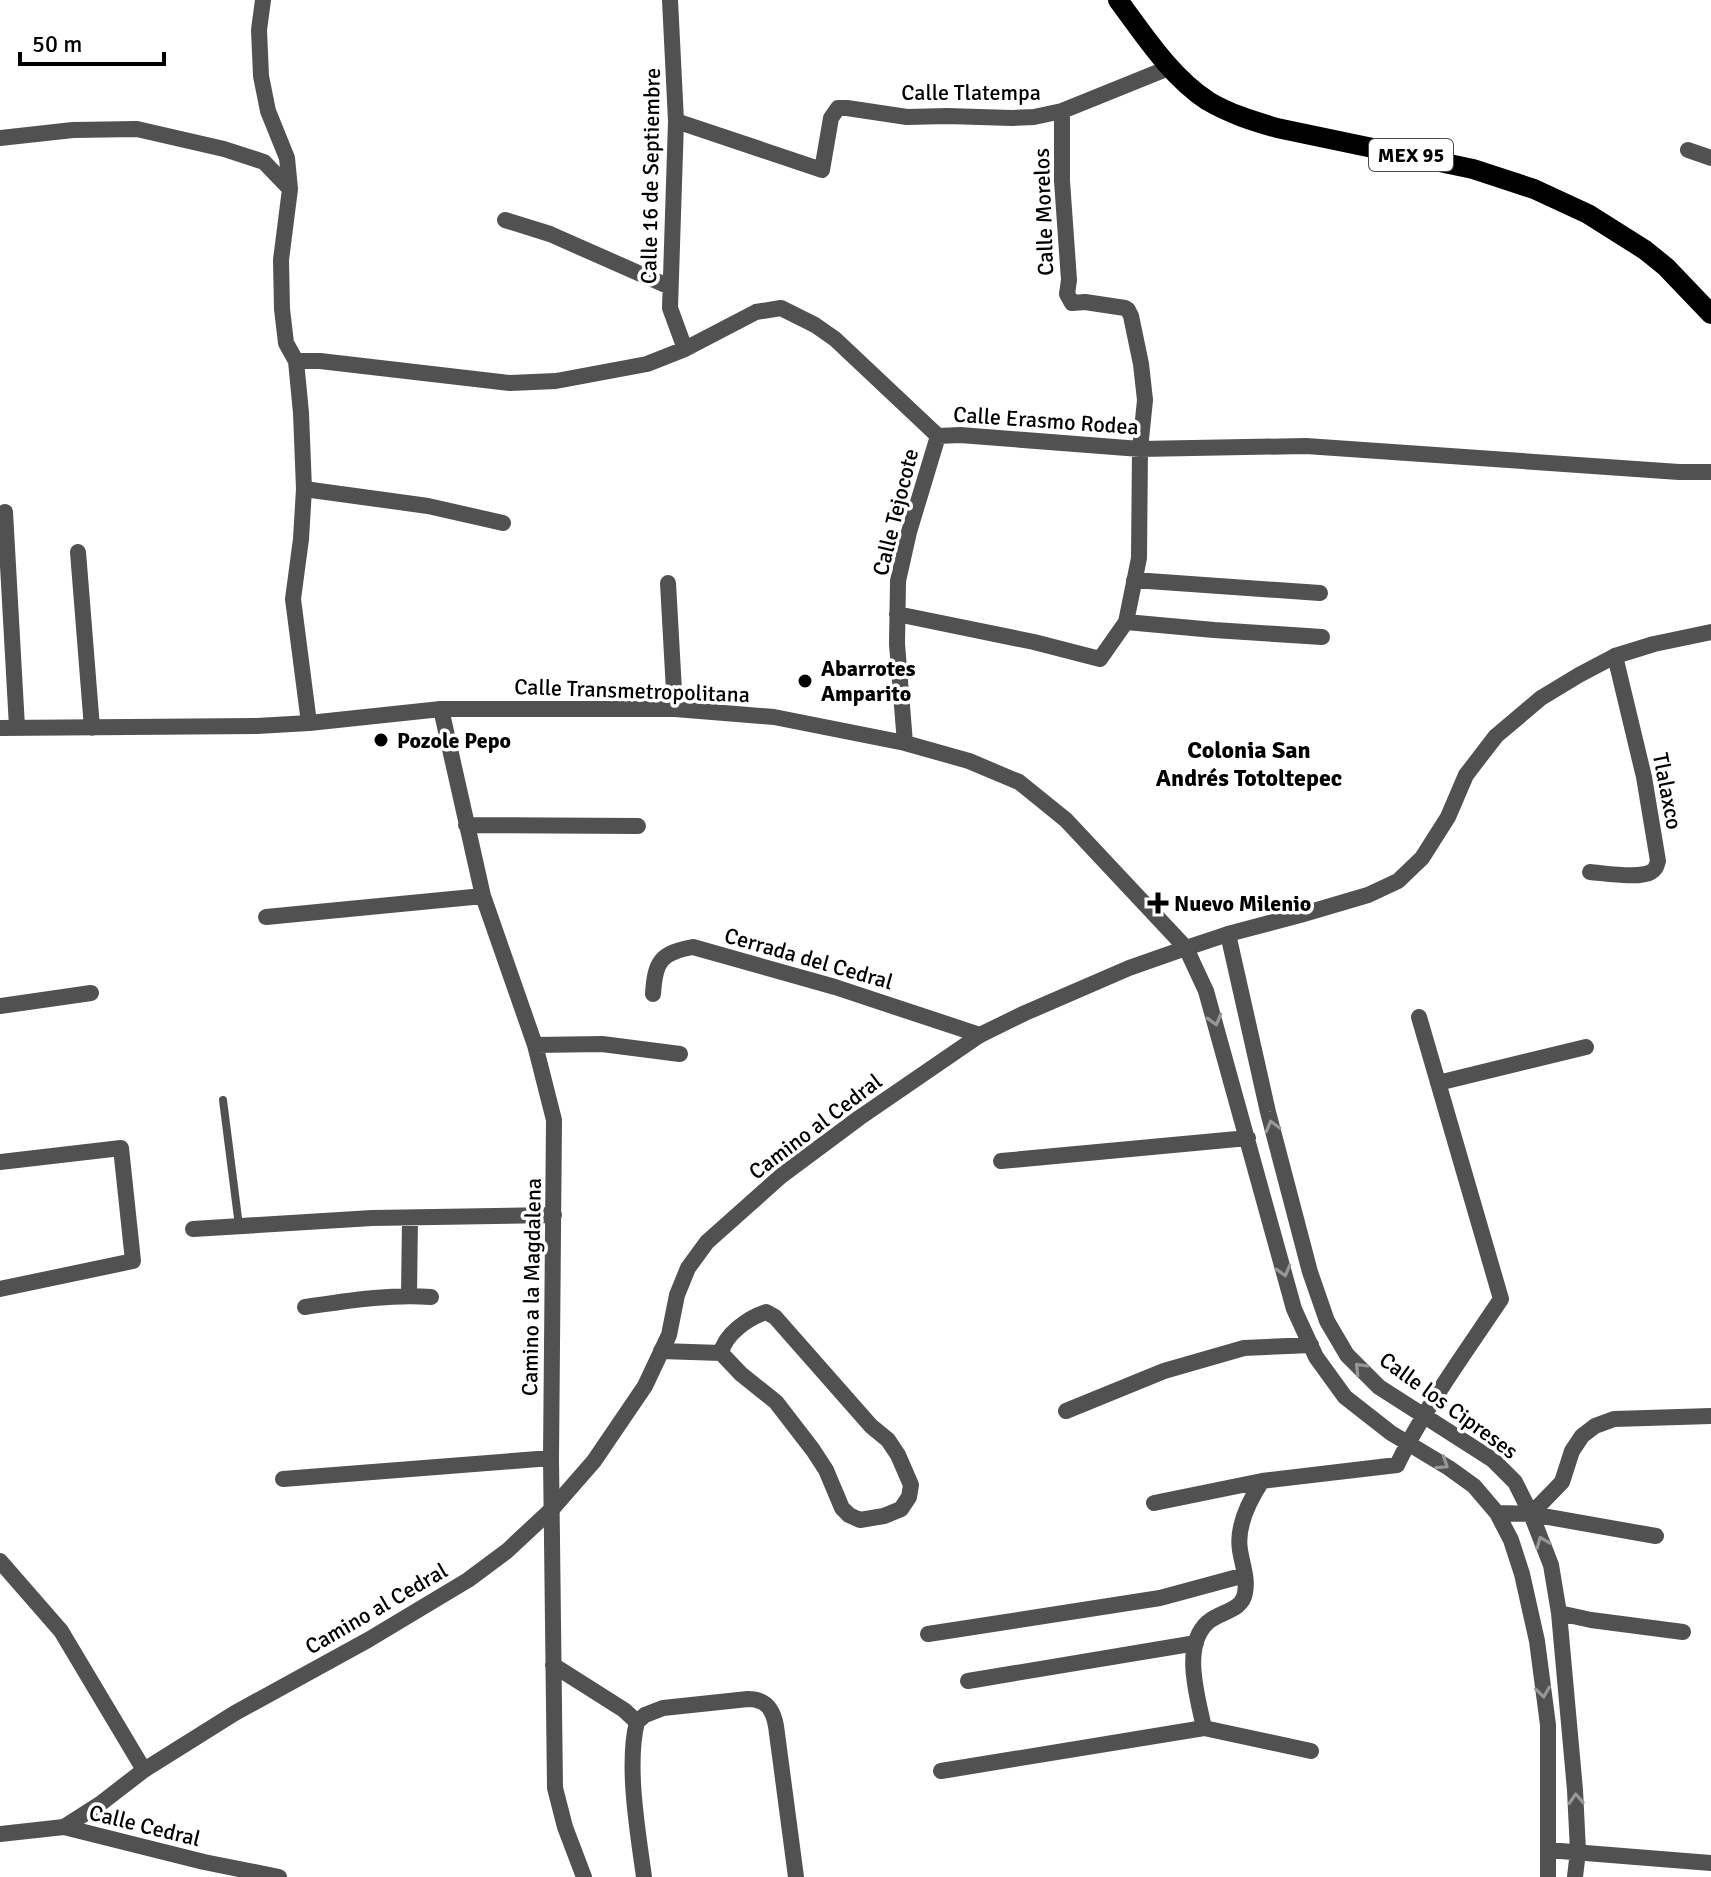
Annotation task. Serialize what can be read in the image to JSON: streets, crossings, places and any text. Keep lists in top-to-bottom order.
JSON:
{
  "streets": {
    "main road": ["MEX 95"],
    "street": [
      "Calle Tlatempa",
      "Calle 16 de Septiembre",
      "Calle Morelos",
      "Calle Erasmo Rodea",
      "Calle Tejocote",
      "Calle Transmetropolitana",
      "Tlalaxco",
      "Cerrada del Cedral",
      "Camino al Cedral",
      "Camino a la Magdalena",
      "Calle los Cipreses",
      "Calle Cedral"
    ]
  },
  "crossings": [
    ["Calle Tlatempa", "MEX 95"],
    ["Calle Tlatempa", "Calle 16 de Septiembre"],
    ["Calle Tlatempa", "Calle Morelos"],
    ["Calle 16 de Septiembre", "Calle Erasmo Rodea"],
    ["Calle Morelos", "Calle Erasmo Rodea"],
    ["Calle Erasmo Rodea", "Calle Tejocote"],
    ["Calle Tejocote", "Calle Transmetropolitana"],
    ["Calle Transmetropolitana", "Camino al Cedral"],
    ["Calle Transmetropolitana", "Camino a la Magdalena"],
    ["Tlalaxco", "Camino al Cedral"],
    ["Cerrada del Cedral", "Camino al Cedral"],
    ["Camino al Cedral", "Camino a la Magdalena"],
    ["Camino al Cedral", "Calle los Cipreses"],
    ["Camino al Cedral", "Calle Cedral"]
  ],
  "districts": ["Colonia San Andrés Totoltepec"],
  "places": {
    "other": ["Abarrotes Amparito", "Pozole Pepo"],
    "health": ["Nuevo Milenio"]
  },
  "scale_bar": "50 m"
}
